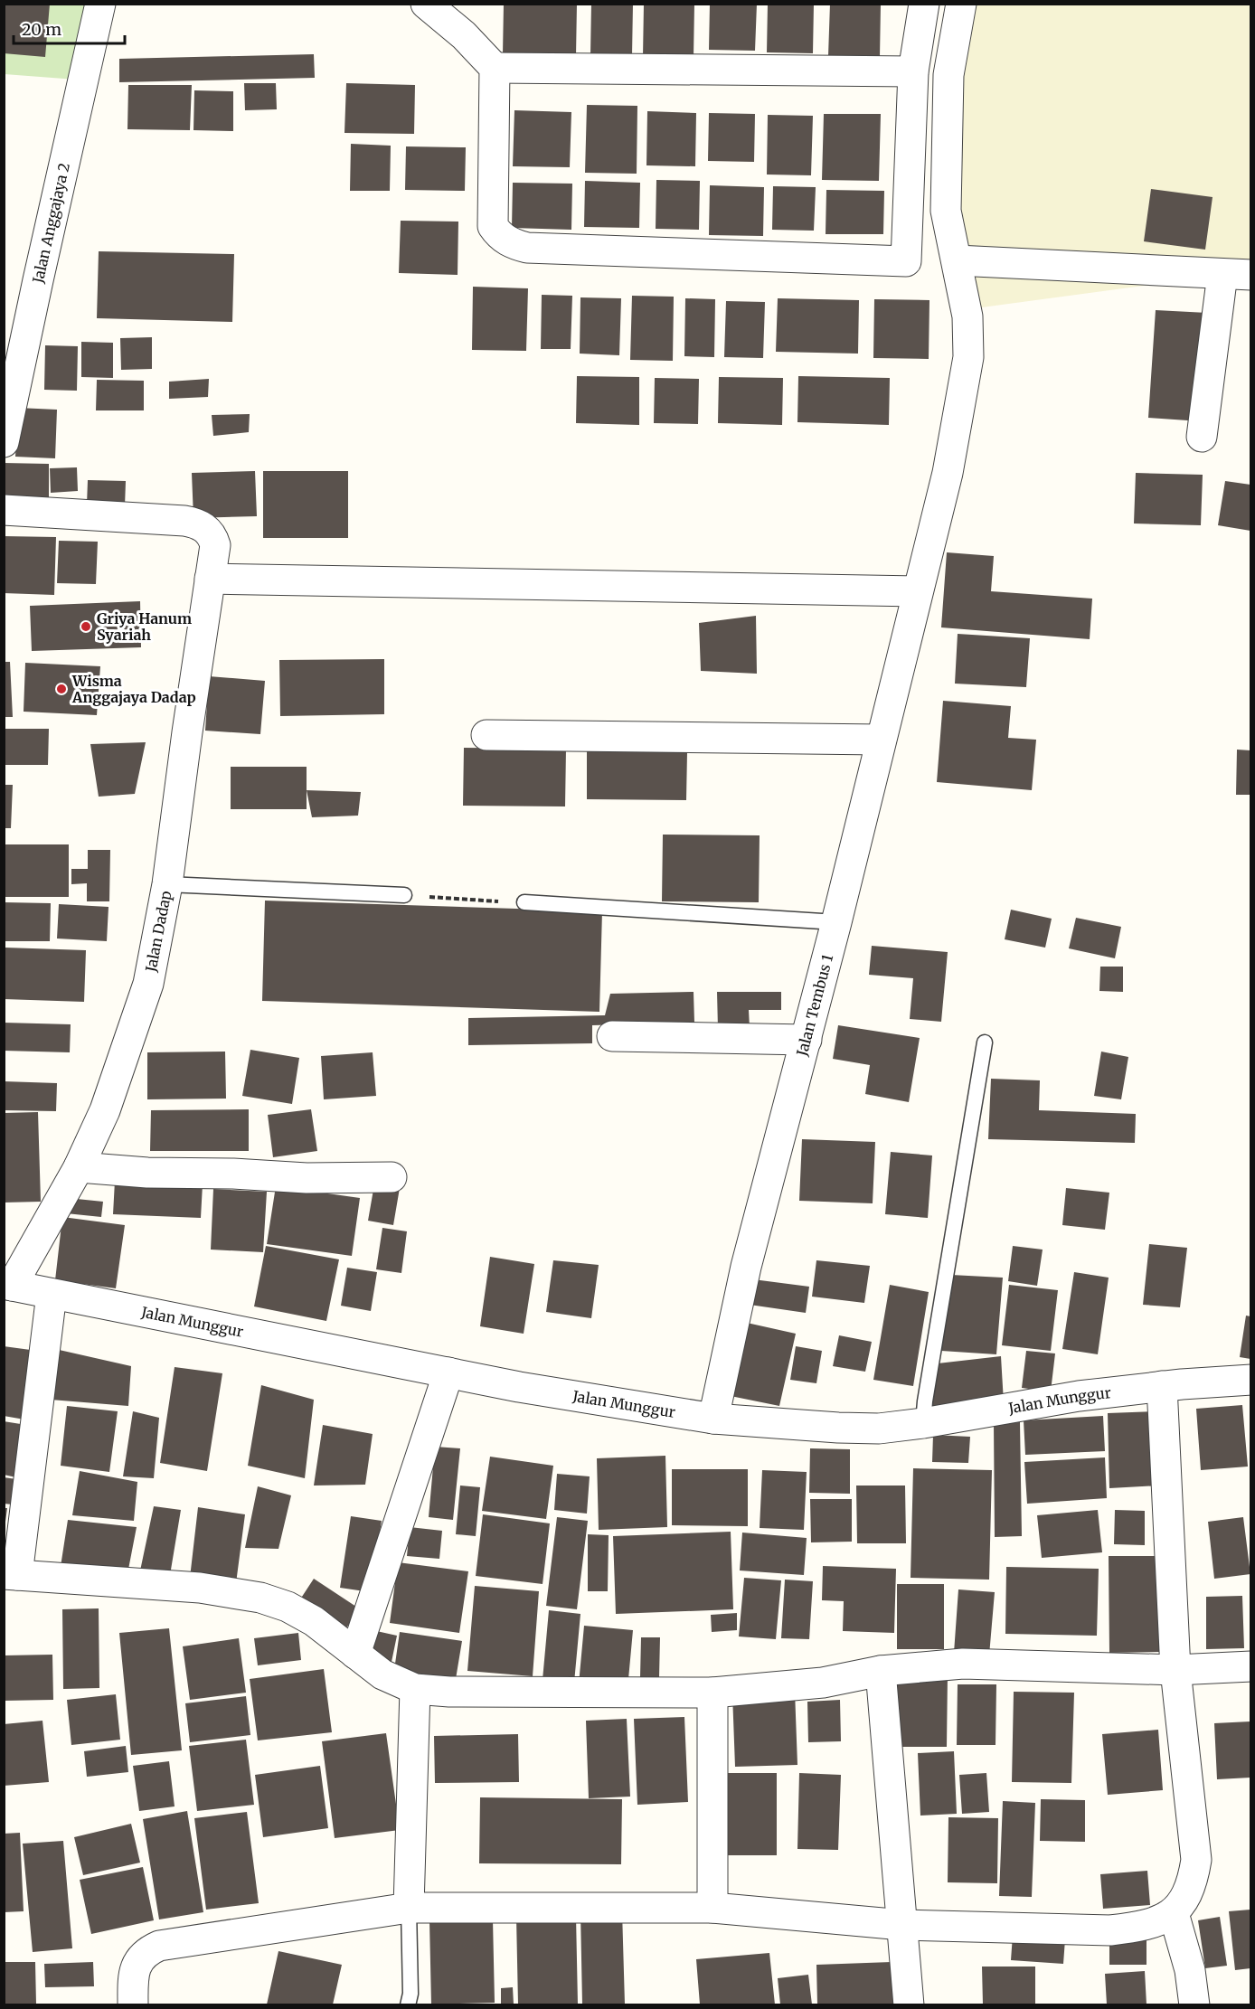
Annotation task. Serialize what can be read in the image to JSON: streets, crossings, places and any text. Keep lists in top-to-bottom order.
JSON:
{
  "streets": {
    "street": [
      "Jalan Anggajaya 2",
      "Jalan Dadap",
      "Jalan Tembus 1",
      "Jalan Munggur"
    ]
  },
  "crossings": [
    ["Jalan Dadap", "Jalan Munggur"],
    ["Jalan Tembus 1", "Jalan Munggur"]
  ],
  "places": ["Griya Hanum Syariah", "Wisma Anggajaya Dadap"],
  "scale_bar": "20 m"
}
